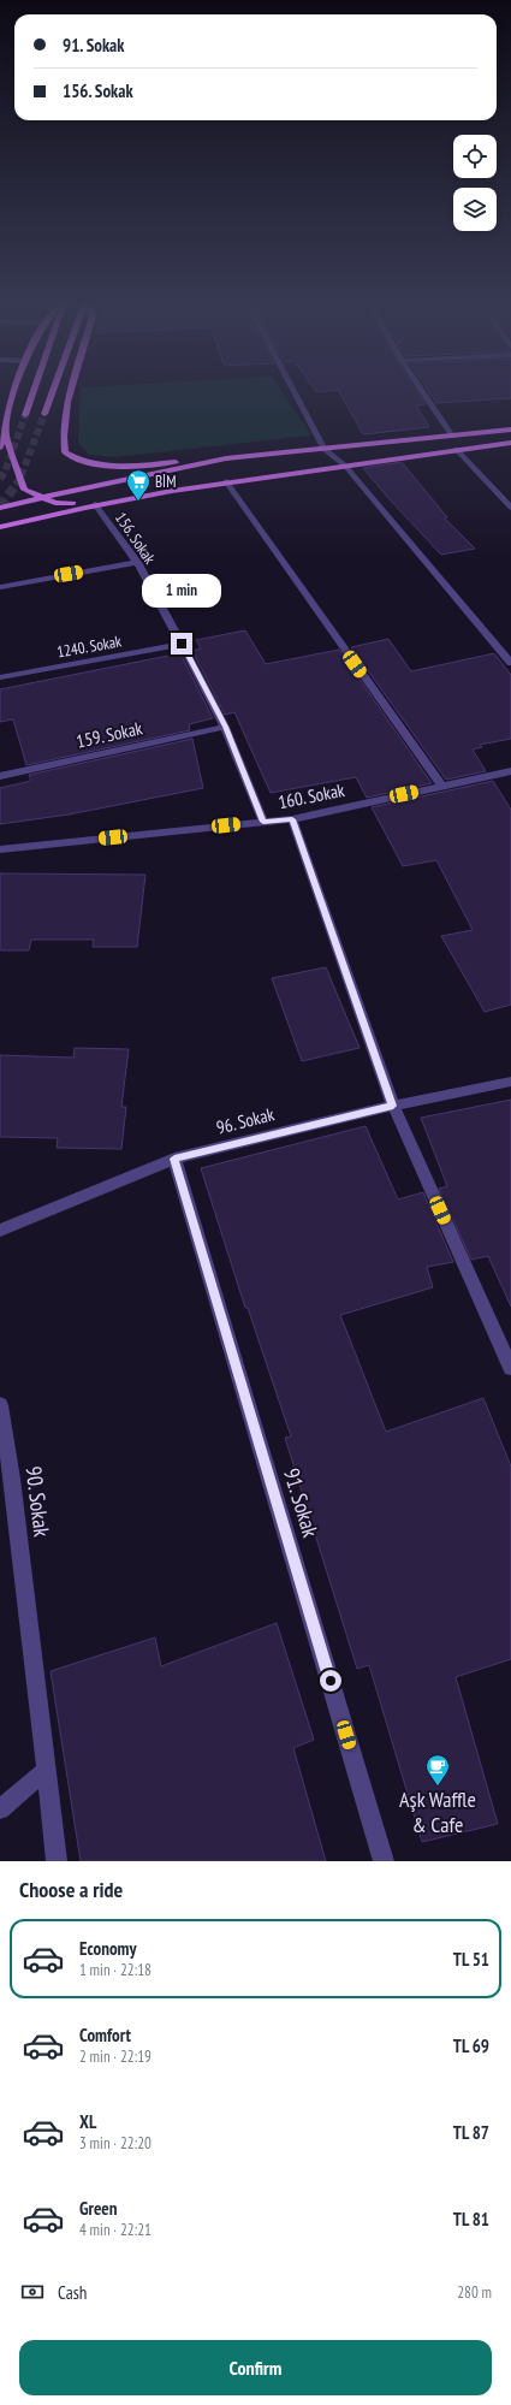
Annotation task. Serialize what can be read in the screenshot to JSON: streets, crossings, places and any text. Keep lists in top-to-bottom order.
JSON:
{
  "streets": {
    "street": [
      "156. Sokak",
      "1240. Sokak",
      "159. Sokak",
      "160. Sokak",
      "96. Sokak",
      "90. Sokak",
      "91. Sokak"
    ]
  },
  "crossings": [
    ["156. Sokak", "1240. Sokak"],
    ["156. Sokak", "159. Sokak"],
    ["156. Sokak", "160. Sokak"],
    ["96. Sokak", "91. Sokak"]
  ],
  "places": {
    "supermarket": ["BİM"],
    "cafe": ["Aşk Waffle & Cafe"]
  },
  "page": {
    "banner": ["91. Sokak", "156. Sokak"],
    "bubble": "1 min",
    "heading": "Choose a ride",
    "list": [
      {
        "name": "Economy",
        "note": "1 min · 22:18",
        "value": "TL 51"
      },
      {
        "name": "Comfort",
        "note": "2 min · 22:19",
        "value": "TL 69"
      },
      {
        "name": "XL",
        "note": "3 min · 22:20",
        "value": "TL 87"
      },
      {
        "name": "Green",
        "note": "4 min · 22:21",
        "value": "TL 81"
      }
    ],
    "pay": ["Cash", "280 m"],
    "buttons": "Confirm"
  }
}
